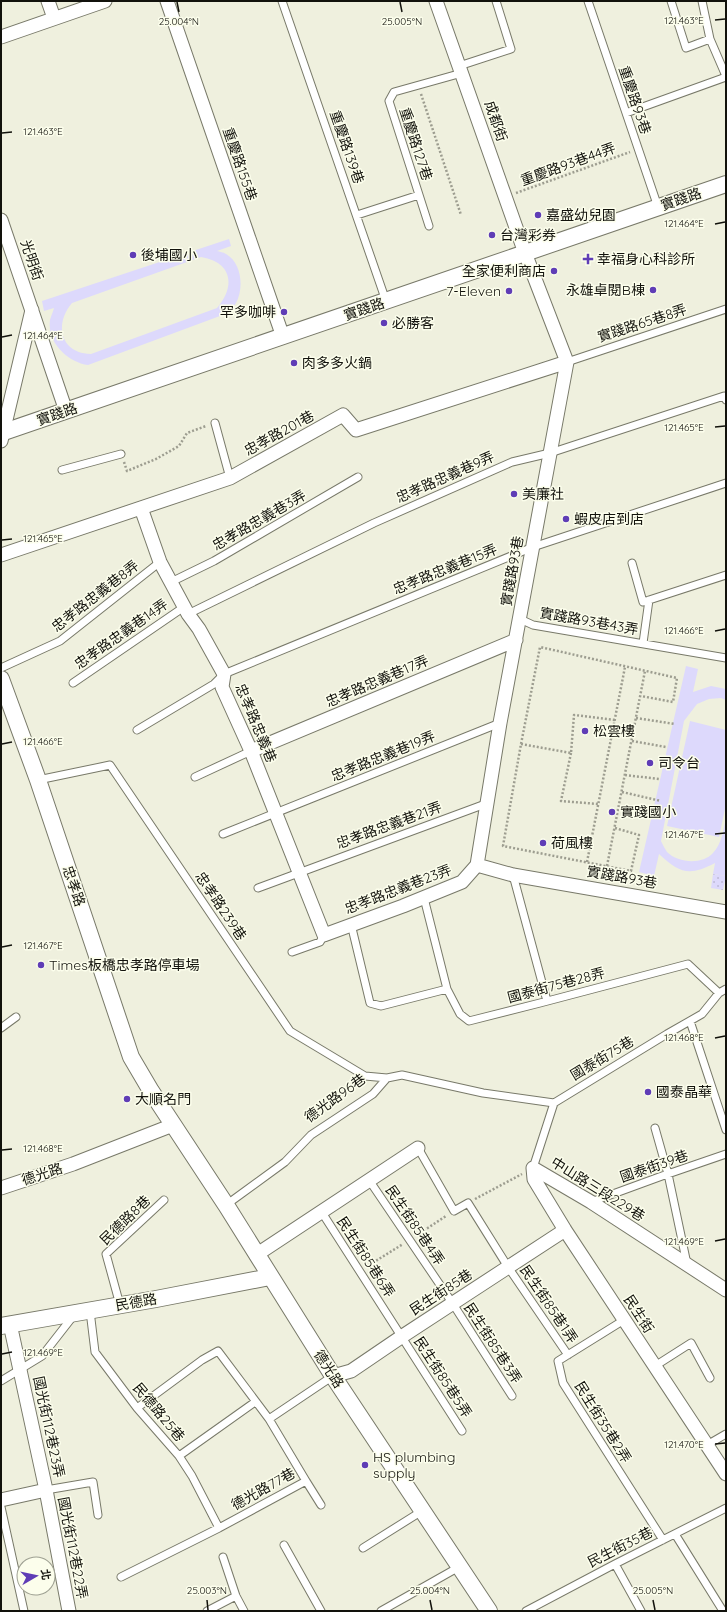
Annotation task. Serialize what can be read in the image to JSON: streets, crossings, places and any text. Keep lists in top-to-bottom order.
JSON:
{
  "streets": {
    "street": [
      "成都街",
      "重慶路155巷",
      "實踐路",
      "光明街",
      "忠孝路201巷",
      "實踐路93巷",
      "忠孝路忠義巷17弄",
      "忠孝路忠義巷",
      "忠孝路",
      "忠孝路忠義巷23弄",
      "德光路",
      "中山路三段229巷",
      "民生街85巷",
      "民德路",
      "民生街",
      "國光街112巷23弄",
      "國光街112巷22弄"
    ],
    "lane": [
      "重慶路93巷",
      "重慶路127巷",
      "重慶路139巷",
      "實踐路65巷8弄",
      "忠孝路忠義巷9弄",
      "忠孝路忠義巷3弄",
      "忠孝路忠義巷15弄",
      "忠孝路忠義巷8弄",
      "實踐路93巷43弄",
      "忠孝路忠義巷14弄",
      "忠孝路忠義巷19弄",
      "忠孝路忠義巷21弄",
      "忠孝路239巷",
      "國泰街75巷28弄",
      "國泰街75巷",
      "德光路96巷",
      "國泰街39巷",
      "民德路8巷",
      "民生街85巷4弄",
      "民生街85巷6弄",
      "民生街85巷1弄",
      "民生街85巷3弄",
      "民生街85巷5弄",
      "民德路25巷",
      "民生街35巷2弄",
      "德光路77巷",
      "民生街35巷"
    ],
    "path": ["重慶路93巷44弄"]
  },
  "crossings": [
    ["重慶路93巷", "重慶路93巷44弄"],
    ["重慶路93巷", "實踐路"],
    ["成都街", "重慶路127巷"],
    ["成都街", "重慶路93巷44弄"],
    ["成都街", "實踐路"],
    ["重慶路139巷", "實踐路"],
    ["重慶路155巷", "實踐路"],
    ["實踐路", "光明街"],
    ["實踐路65巷8弄", "忠孝路201巷"],
    ["實踐路65巷8弄", "實踐路93巷"],
    ["忠孝路201巷", "實踐路93巷"],
    ["忠孝路201巷", "忠孝路忠義巷"],
    ["忠孝路忠義巷9弄", "實踐路93巷"],
    ["忠孝路忠義巷9弄", "忠孝路忠義巷14弄"],
    ["忠孝路忠義巷9弄", "忠孝路忠義巷"],
    ["忠孝路忠義巷3弄", "忠孝路忠義巷"],
    ["忠孝路忠義巷15弄", "實踐路93巷"],
    ["忠孝路忠義巷15弄", "忠孝路忠義巷"],
    ["實踐路93巷", "實踐路93巷43弄"],
    ["實踐路93巷", "忠孝路忠義巷17弄"],
    ["實踐路93巷", "忠孝路忠義巷19弄"],
    ["實踐路93巷", "忠孝路忠義巷21弄"],
    ["實踐路93巷", "忠孝路忠義巷23弄"],
    ["忠孝路忠義巷8弄", "忠孝路忠義巷"],
    ["忠孝路忠義巷14弄", "忠孝路忠義巷"],
    ["忠孝路忠義巷17弄", "忠孝路忠義巷"],
    ["忠孝路忠義巷", "忠孝路忠義巷19弄"],
    ["忠孝路忠義巷", "忠孝路忠義巷21弄"],
    ["忠孝路忠義巷", "忠孝路忠義巷23弄"],
    ["忠孝路", "忠孝路239巷"],
    ["忠孝路", "德光路"],
    ["忠孝路忠義巷23弄", "國泰街75巷28弄"],
    ["忠孝路239巷", "德光路96巷"],
    ["國泰街75巷28弄", "國泰街75巷"],
    ["國泰街75巷", "德光路96巷"],
    ["德光路96巷", "德光路"],
    ["國泰街39巷", "中山路三段229巷"],
    ["德光路", "民生街85巷"],
    ["德光路", "民德路"],
    ["中山路三段229巷", "民生街"],
    ["民德路8巷", "民德路"],
    ["民生街85巷4弄", "民生街85巷"],
    ["民生街85巷4弄", "民生街85巷3弄"],
    ["民生街85巷6弄", "民生街85巷"],
    ["民生街85巷6弄", "民生街85巷5弄"],
    ["民生街85巷", "民生街85巷1弄"],
    ["民生街85巷", "民生街"],
    ["民生街85巷", "民生街85巷3弄"],
    ["民生街85巷", "民生街85巷5弄"],
    ["民德路", "民德路25巷"],
    ["民德路", "國光街112巷23弄"],
    ["民生街85巷1弄", "民生街35巷2弄"],
    ["民生街", "民生街35巷2弄"],
    ["民德路25巷", "德光路77巷"],
    ["民生街35巷2弄", "民生街35巷"],
    ["國光街112巷23弄", "國光街112巷22弄"]
  ],
  "places": {
    "other": [
      "嘉盛幼兒園",
      "台灣彩券",
      "後埔國小",
      "全家便利商店",
      "永雄卓閱B棟",
      "7-Eleven",
      "罕多咖啡",
      "必勝客",
      "肉多多火鍋",
      "美廉社",
      "蝦皮店到店",
      "松雲樓",
      "司令台",
      "實踐國小",
      "荷風樓",
      "Times板橋忠孝路停車場",
      "國泰晶華",
      "大順名門",
      "HS plumbing supply"
    ],
    "health": ["幸福身心科診所"]
  },
  "north": "right",
  "coordinates": [
    "121.463°E",
    "25.004°N",
    "25.005°N",
    "121.464°E",
    "121.465°E",
    "121.466°E",
    "121.467°E",
    "121.468°E",
    "121.469°E",
    "121.470°E",
    "25.003°N"
  ]
}
